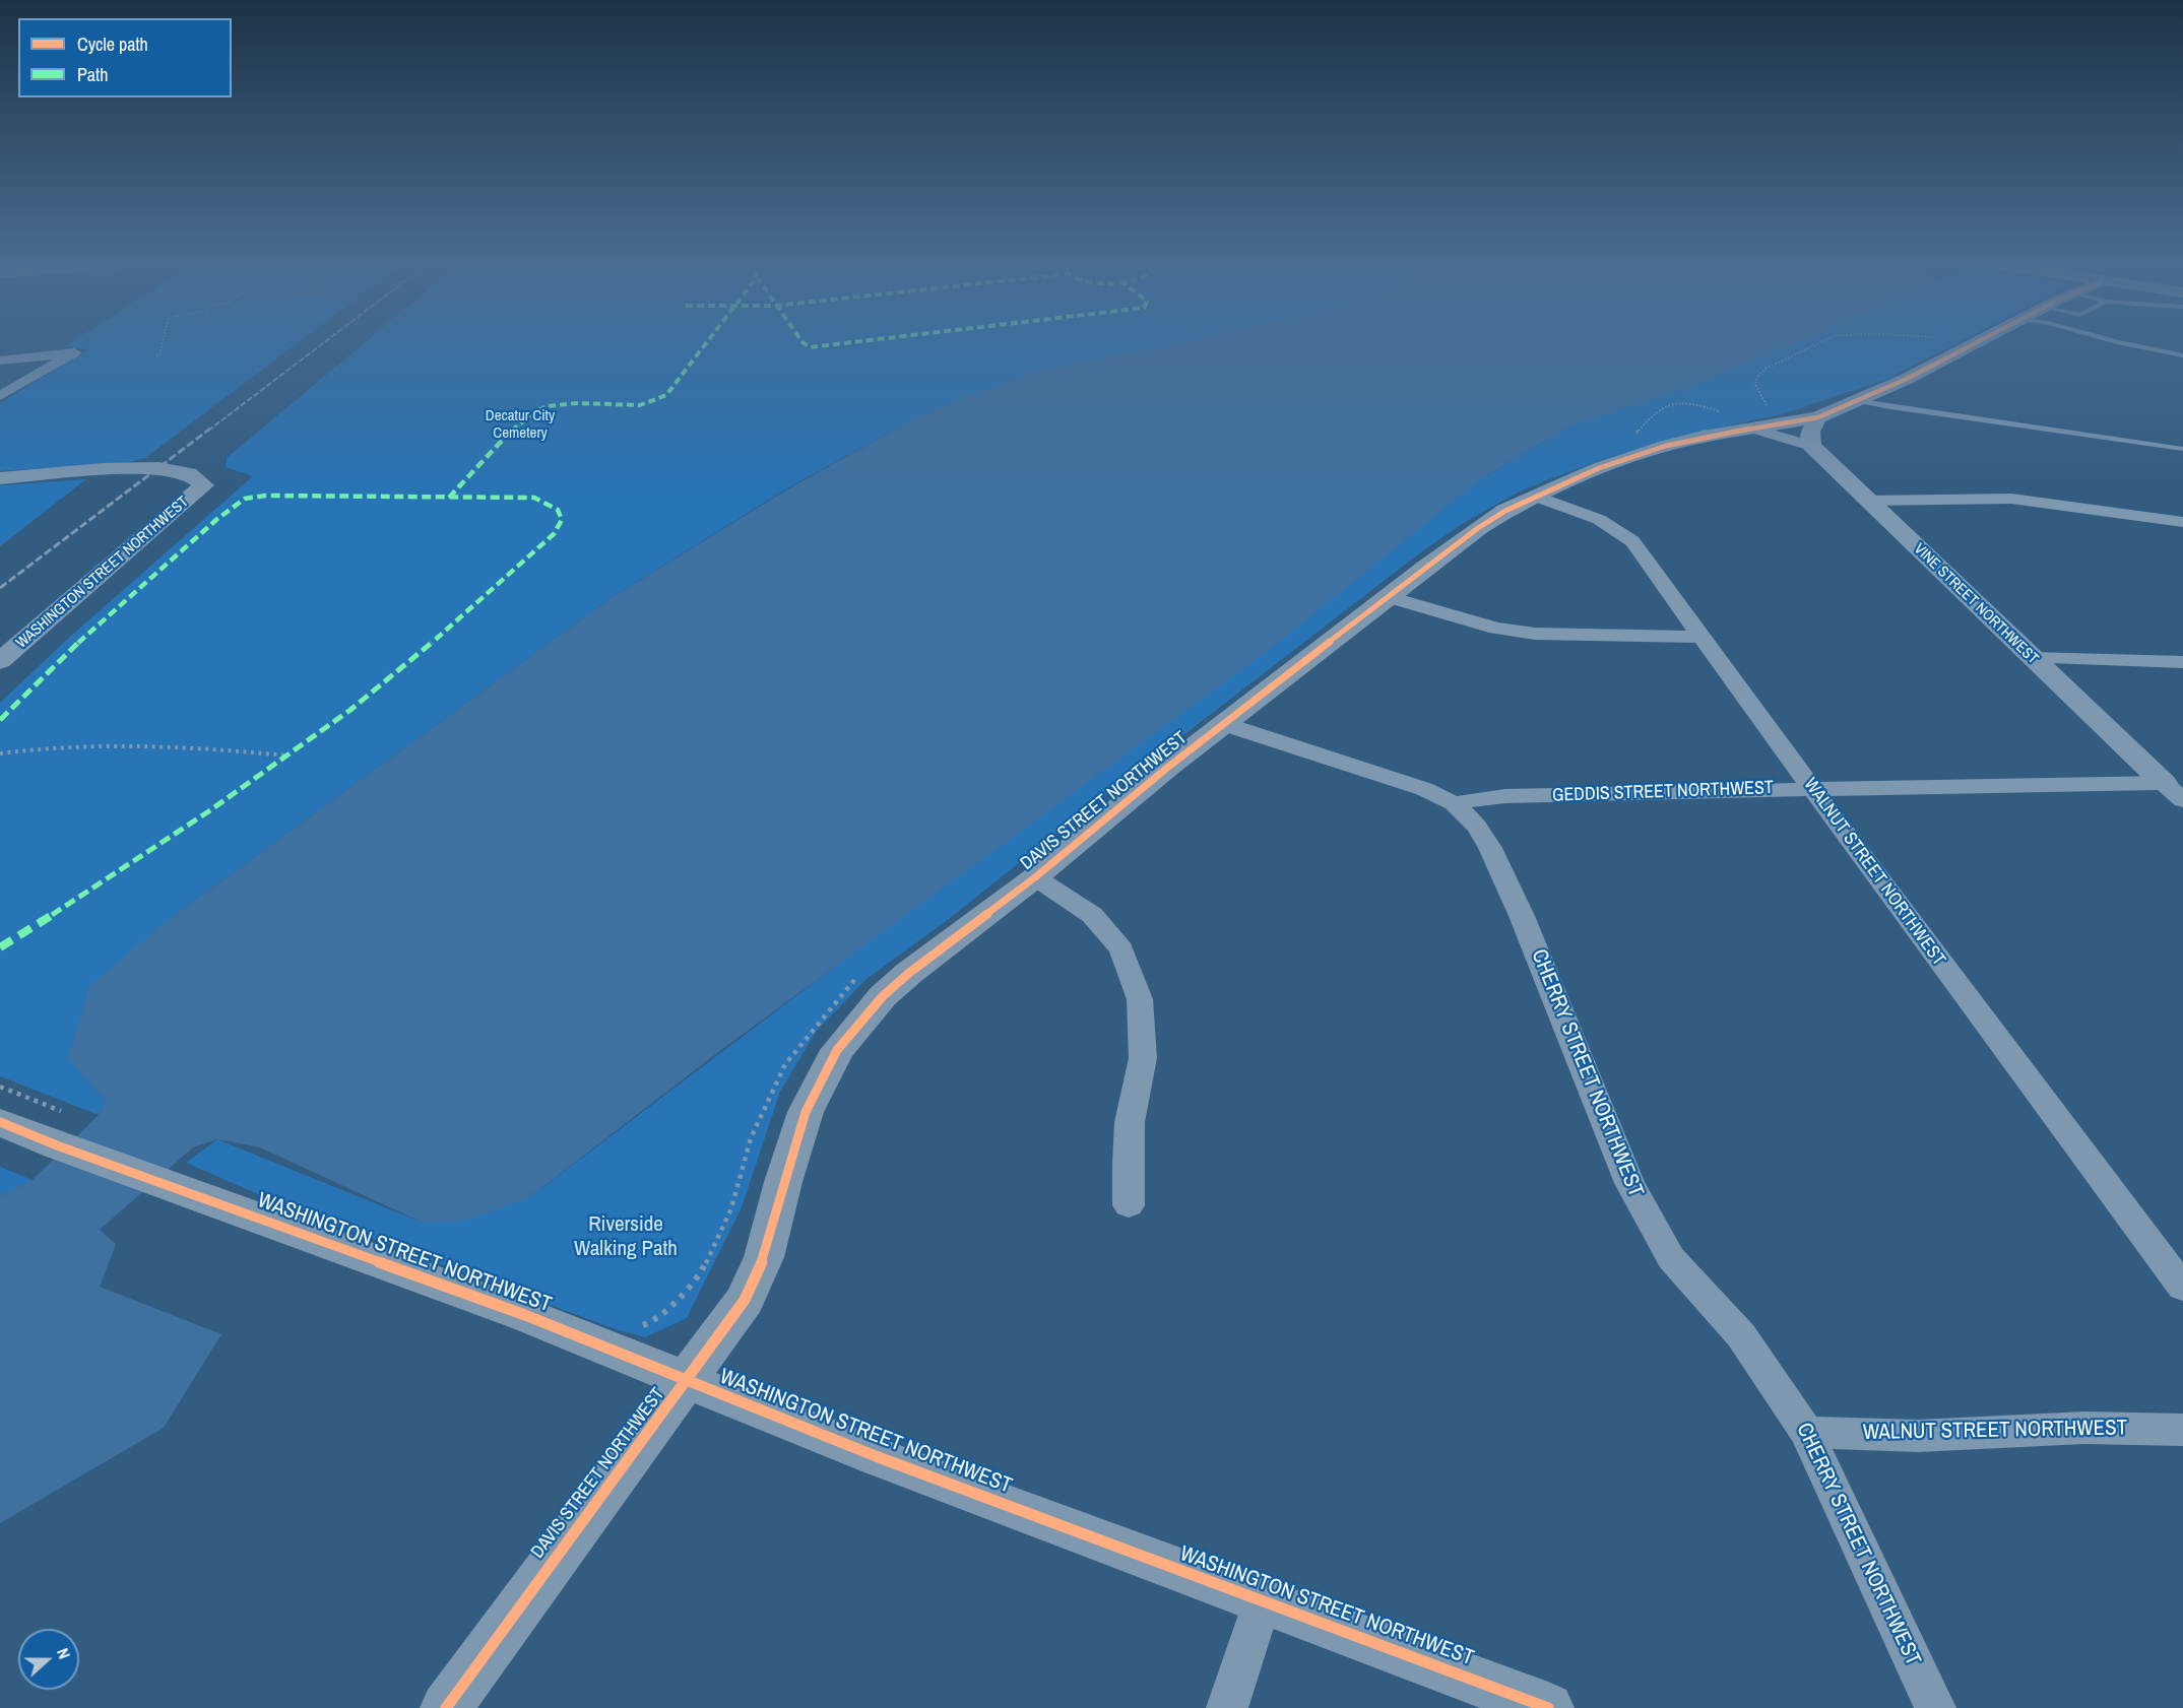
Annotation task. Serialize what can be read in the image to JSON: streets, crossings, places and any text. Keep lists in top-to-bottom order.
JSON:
{
  "streets": {
    "street": [
      "WASHINGTON STREET NORTHWEST",
      "VINE STREET NORTHWEST",
      "GEDDIS STREET NORTHWEST",
      "DAVIS STREET NORTHWEST",
      "WALNUT STREET NORTHWEST",
      "CHERRY STREET NORTHWEST"
    ]
  },
  "crossings": [
    ["WASHINGTON STREET NORTHWEST", "DAVIS STREET NORTHWEST"],
    ["VINE STREET NORTHWEST", "GEDDIS STREET NORTHWEST"],
    ["VINE STREET NORTHWEST", "DAVIS STREET NORTHWEST"],
    ["GEDDIS STREET NORTHWEST", "WALNUT STREET NORTHWEST"],
    ["GEDDIS STREET NORTHWEST", "CHERRY STREET NORTHWEST"],
    ["DAVIS STREET NORTHWEST", "WALNUT STREET NORTHWEST"],
    ["DAVIS STREET NORTHWEST", "CHERRY STREET NORTHWEST"],
    ["WALNUT STREET NORTHWEST", "CHERRY STREET NORTHWEST"]
  ],
  "parks": ["Decatur City Cemetery", "Riverside Walking Path"],
  "legend": ["Cycle path", "Path"],
  "north": "right"
}
